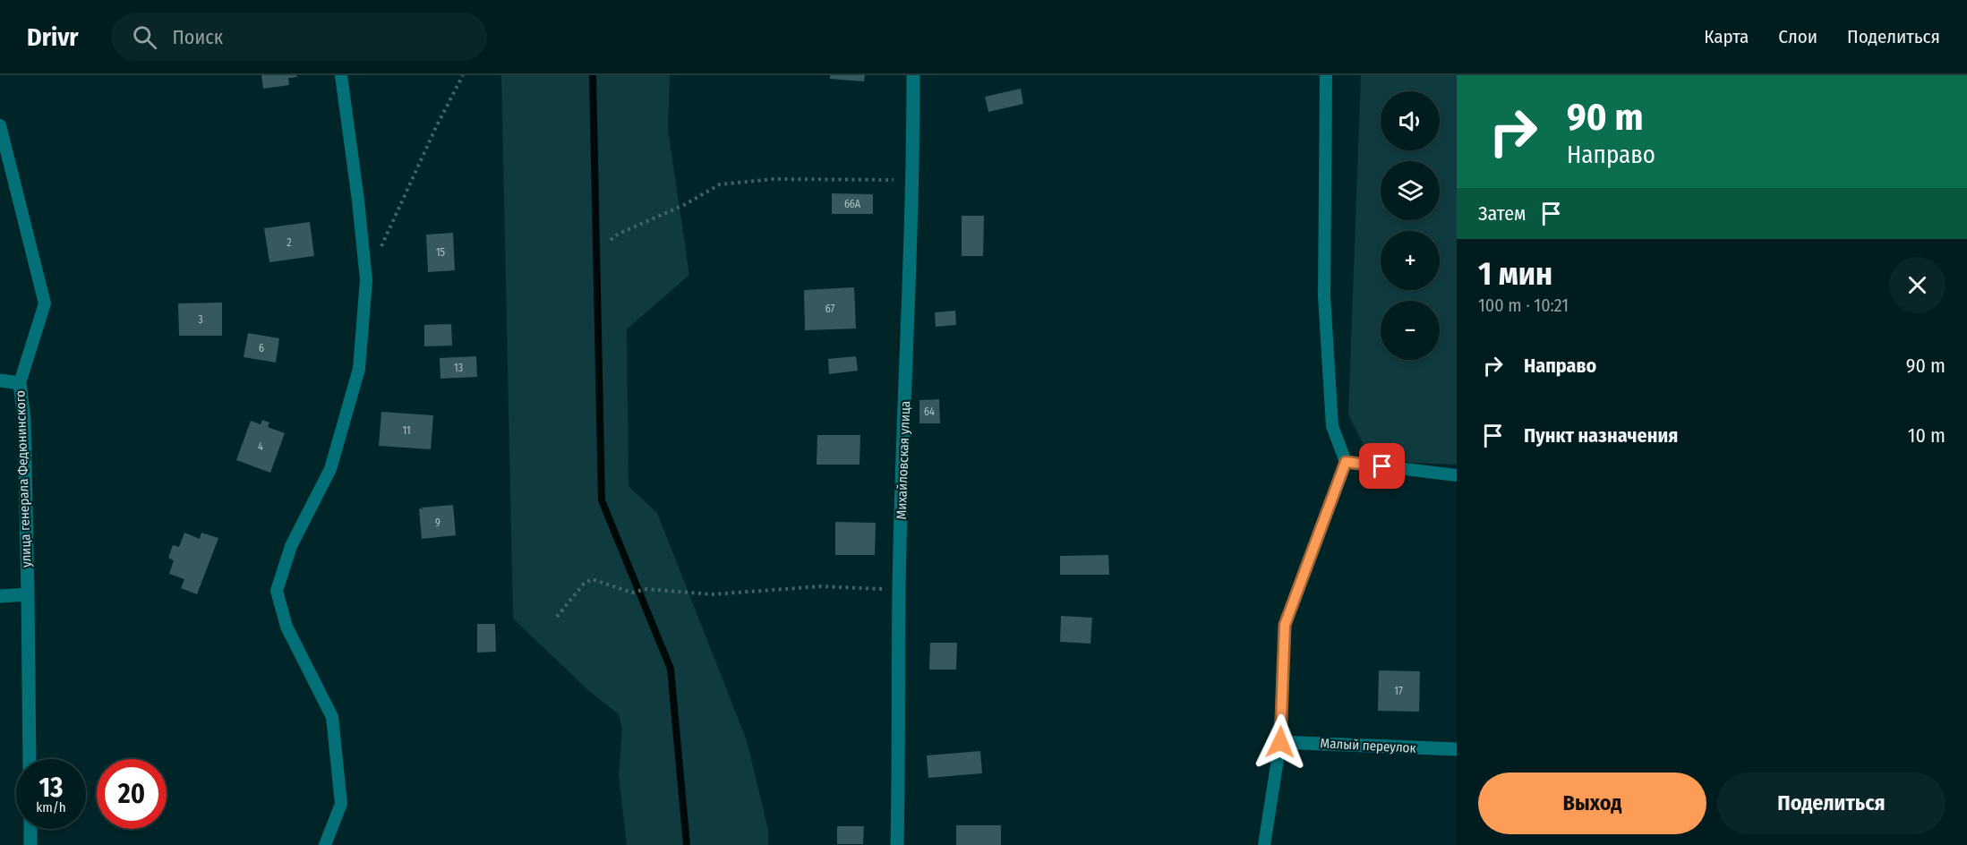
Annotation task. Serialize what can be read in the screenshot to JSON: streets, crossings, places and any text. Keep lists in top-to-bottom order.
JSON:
{
  "streets": {
    "street": ["Михайловская улица", "улица генерала Федюнинского", "Малый переулок"]
  },
  "house_numbers": [
    "66А",
    "2",
    "15",
    "67",
    "3",
    "6",
    "13",
    "64",
    "11",
    "4",
    "9",
    "17"
  ],
  "page": {
    "header": "Drivr",
    "search": "Поиск",
    "nav": ["Карта", "Слои", "Поделиться"],
    "turn": ["90 m", "Направо"],
    "map_buttons": ["+", "−"],
    "then": "Затем",
    "heading": ["1 мин", "100 m · 10:21"],
    "list": [
      {
        "name": "Направо",
        "value": "90 m"
      },
      {
        "name": "Пункт назначения",
        "value": "10 m"
      }
    ],
    "speed": "13 km/h",
    "limit": "20",
    "buttons": ["Выход", "Поделиться"]
  }
}
